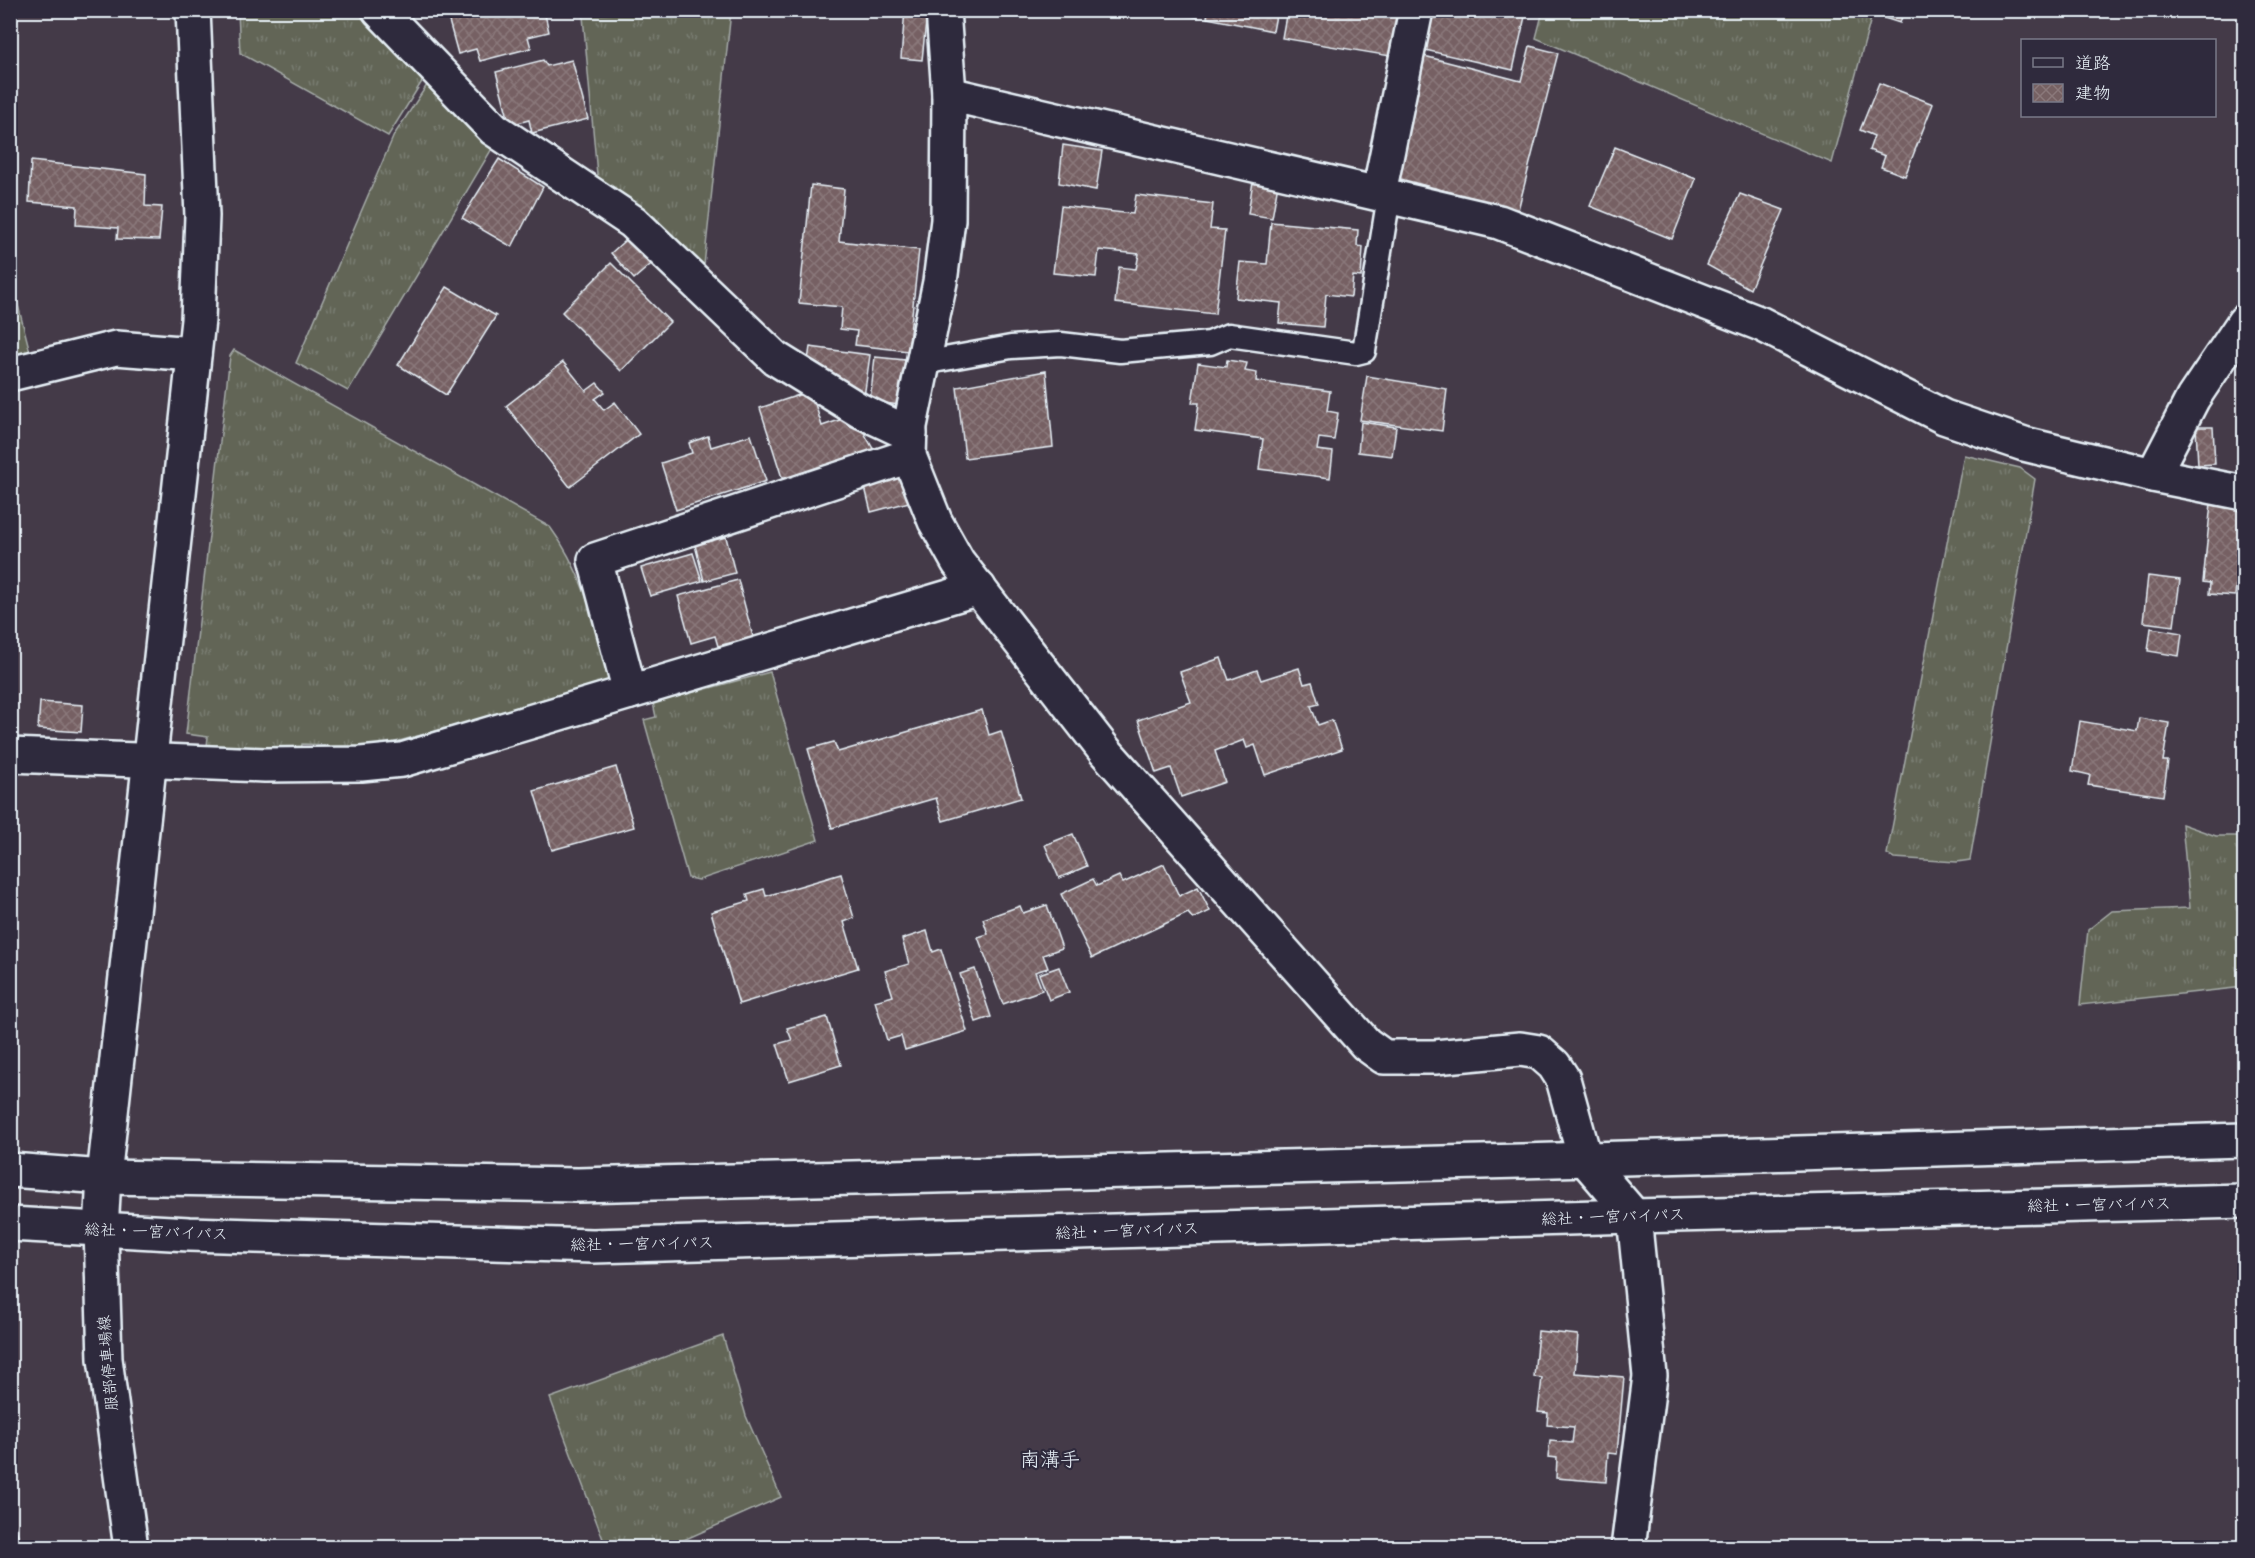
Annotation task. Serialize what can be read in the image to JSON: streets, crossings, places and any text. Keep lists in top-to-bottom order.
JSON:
{
  "streets": {
    "main road": ["総社・一宮バイパス", "服部停車場線"]
  },
  "crossings": [
    ["総社・一宮バイパス", "服部停車場線"]
  ],
  "districts": ["南溝手"],
  "legend": ["道路", "建物"]
}
